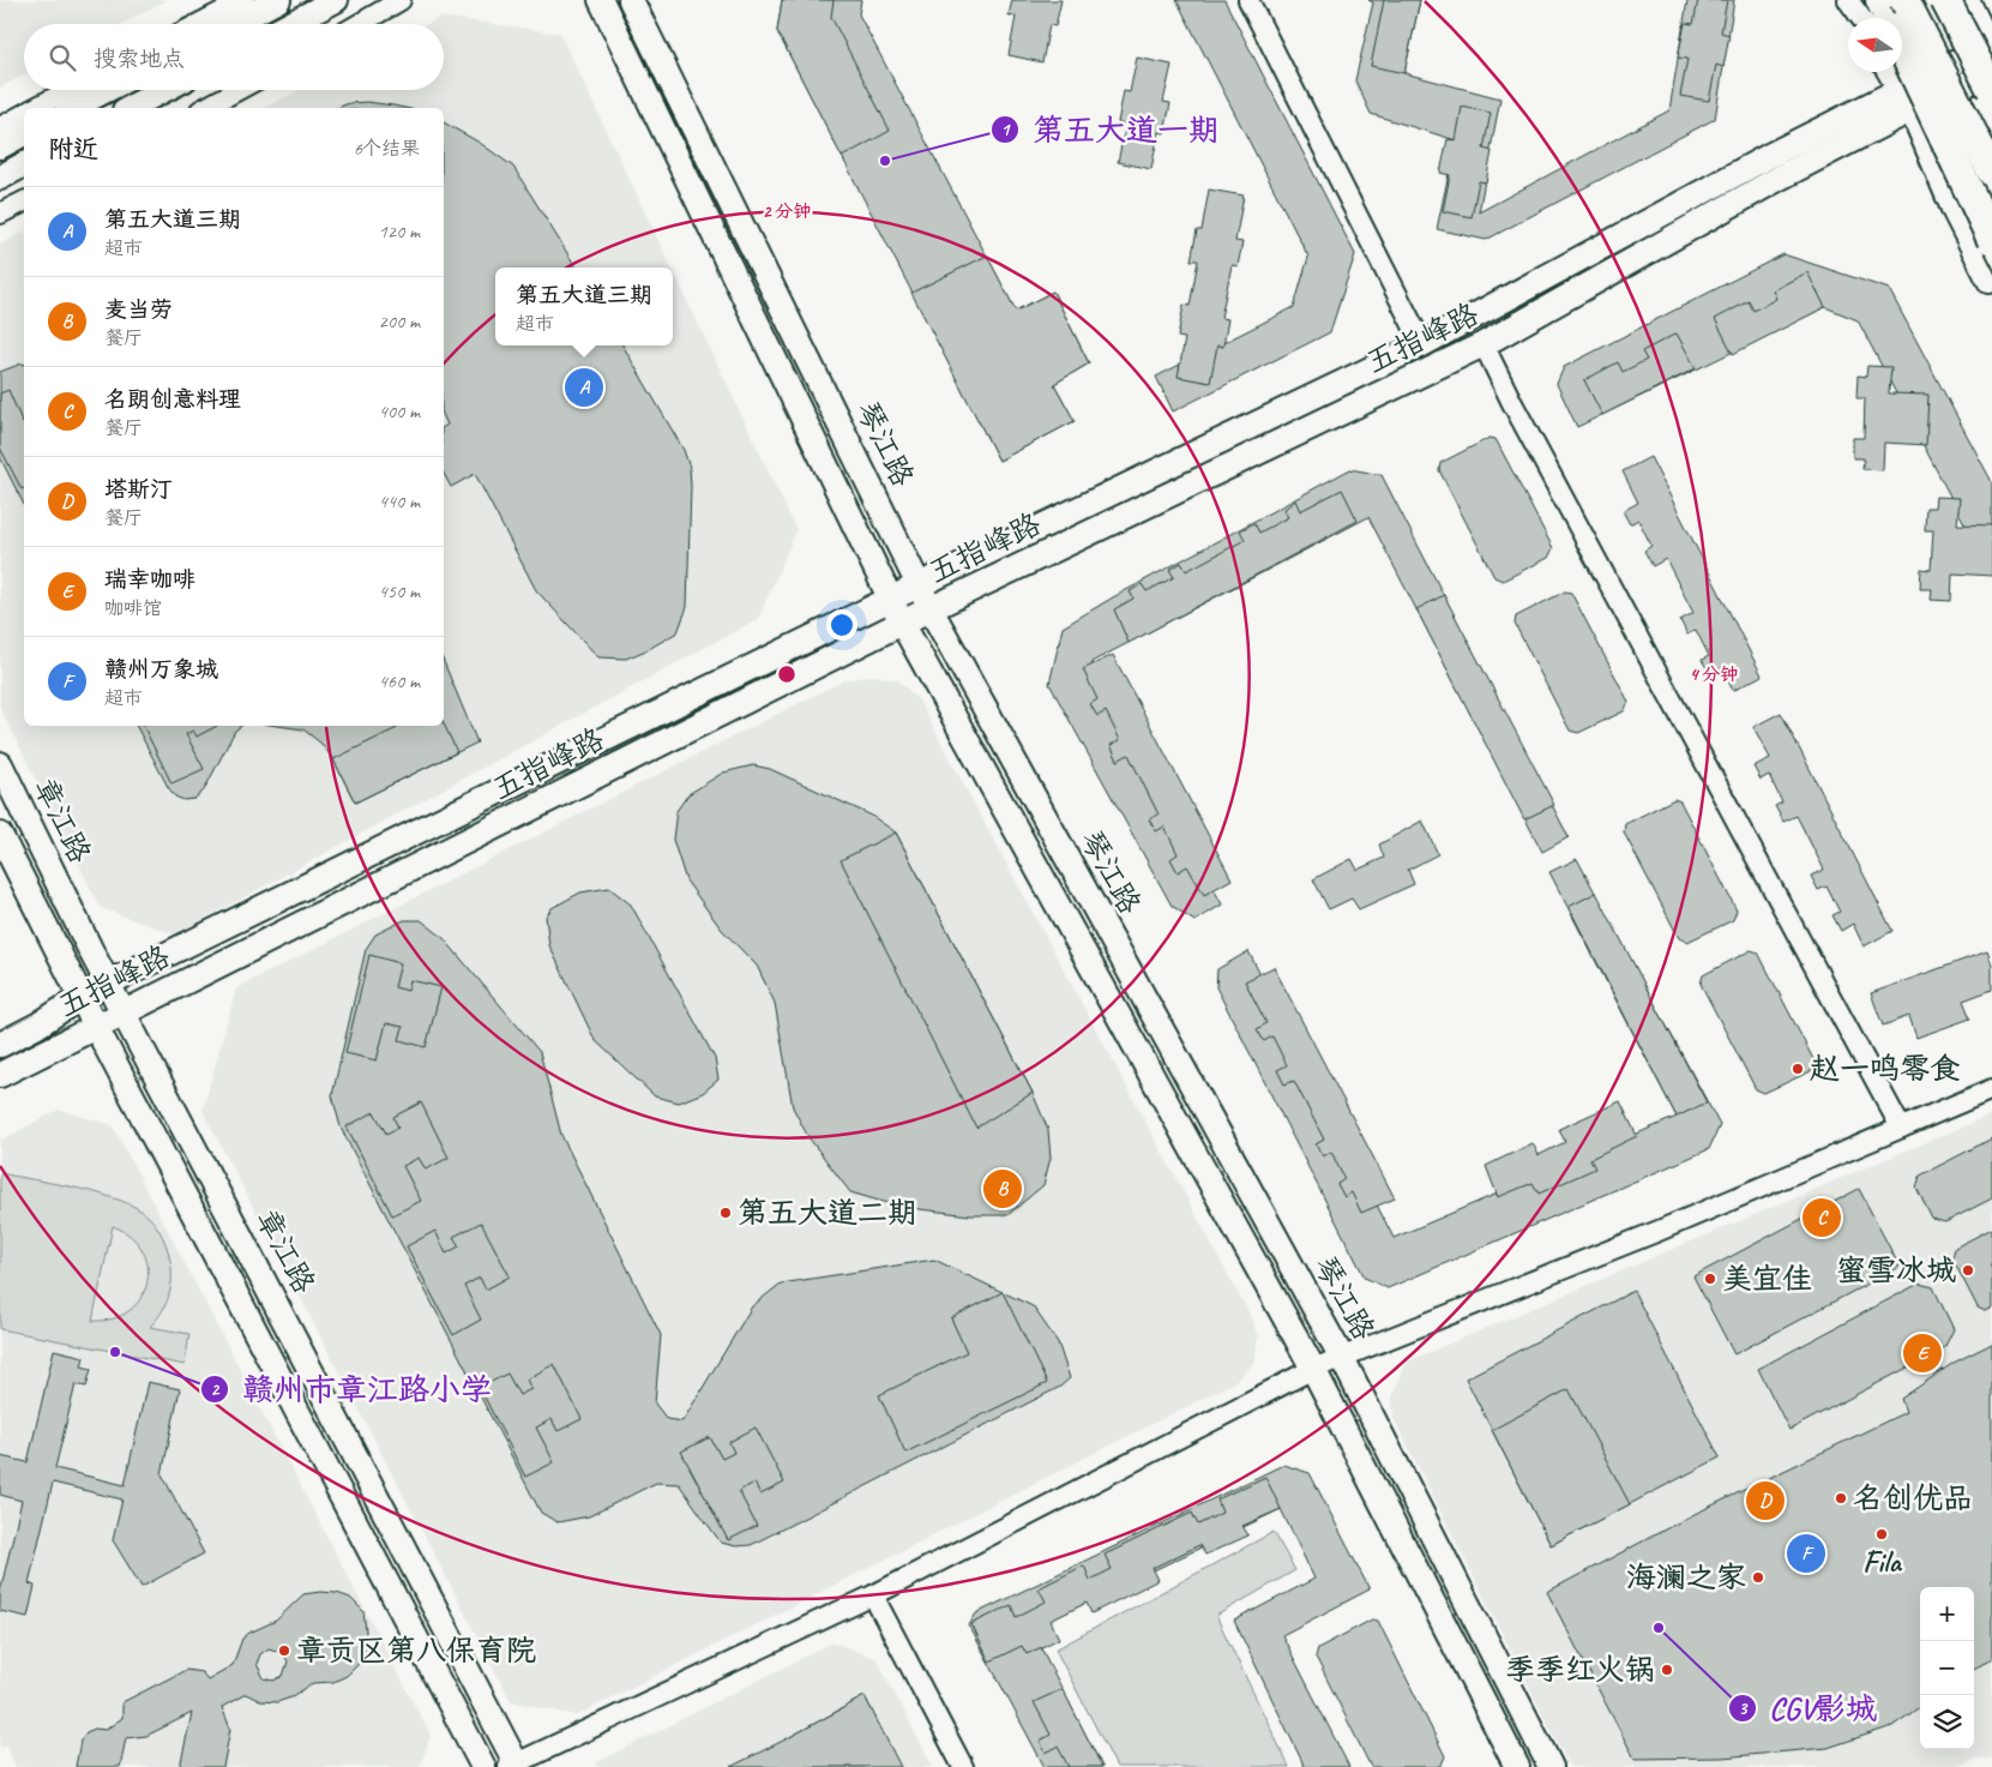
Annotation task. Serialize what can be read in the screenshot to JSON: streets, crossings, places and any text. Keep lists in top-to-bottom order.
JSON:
{
  "streets": {
    "main road": ["五指峰路", "琴江路", "章江路"]
  },
  "crossings": [
    ["五指峰路", "琴江路"],
    ["五指峰路", "章江路"]
  ],
  "places": [
    "第五大道一期",
    "赵一鸣零食",
    "第五大道二期",
    "蜜雪冰城",
    "美宜佳",
    "赣州市章江路小学",
    "名创优品",
    "Fila",
    "海澜之家",
    "CGV影城",
    "章贡区第八保育院",
    "季季红火锅"
  ],
  "north": "left",
  "page": {
    "search": "搜索地点",
    "heading": ["附近", "6个结果"],
    "list": [
      {
        "mark": "A",
        "name": "第五大道三期",
        "note": "超市",
        "value": "120 m"
      },
      {
        "mark": "B",
        "name": "麦当劳",
        "note": "餐厅",
        "value": "200 m"
      },
      {
        "mark": "C",
        "name": "名朗创意料理",
        "note": "餐厅",
        "value": "400 m"
      },
      {
        "mark": "D",
        "name": "塔斯汀",
        "note": "餐厅",
        "value": "440 m"
      },
      {
        "mark": "E",
        "name": "瑞幸咖啡",
        "note": "咖啡馆",
        "value": "450 m"
      },
      {
        "mark": "F",
        "name": "赣州万象城",
        "note": "超市",
        "value": "460 m"
      }
    ],
    "popup": ["第五大道三期", "超市"],
    "pins": [
      "A",
      "B",
      "C",
      "E",
      "D",
      "F"
    ],
    "map_buttons": ["+", "−"]
  },
  "rings": ["2 分钟", "4 分钟"]
}
